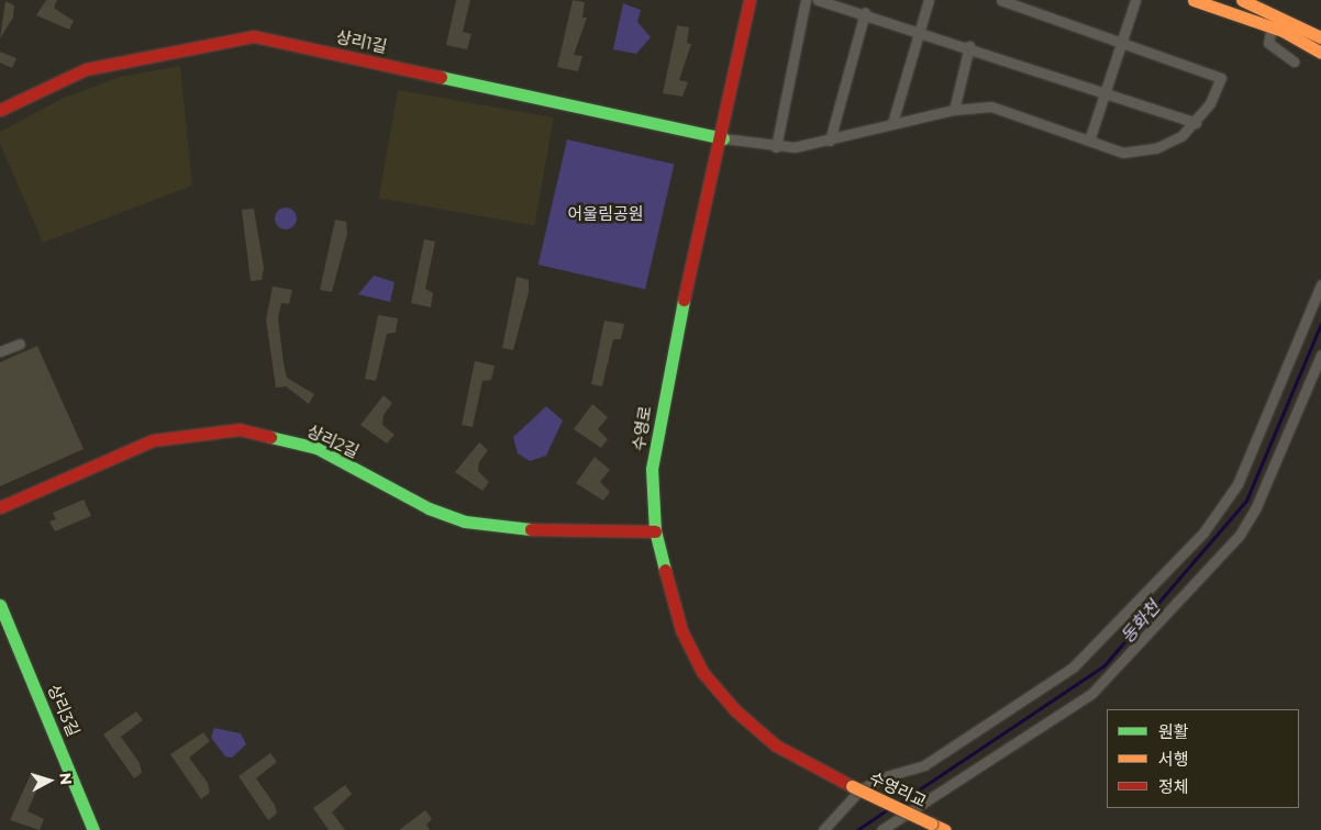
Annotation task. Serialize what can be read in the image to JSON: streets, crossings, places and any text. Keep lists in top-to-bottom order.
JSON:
{
  "streets": {
    "street": [
      "상리1길",
      "수영로",
      "상리2길",
      "상리3길",
      "수영리교"
    ]
  },
  "crossings": [
    ["상리1길", "수영로"],
    ["수영로", "상리2길"],
    ["수영로", "수영리교"]
  ],
  "water": ["동화천"],
  "parks": ["어울림공원"],
  "legend": ["원활", "서행", "정체"],
  "north": "right"
}
